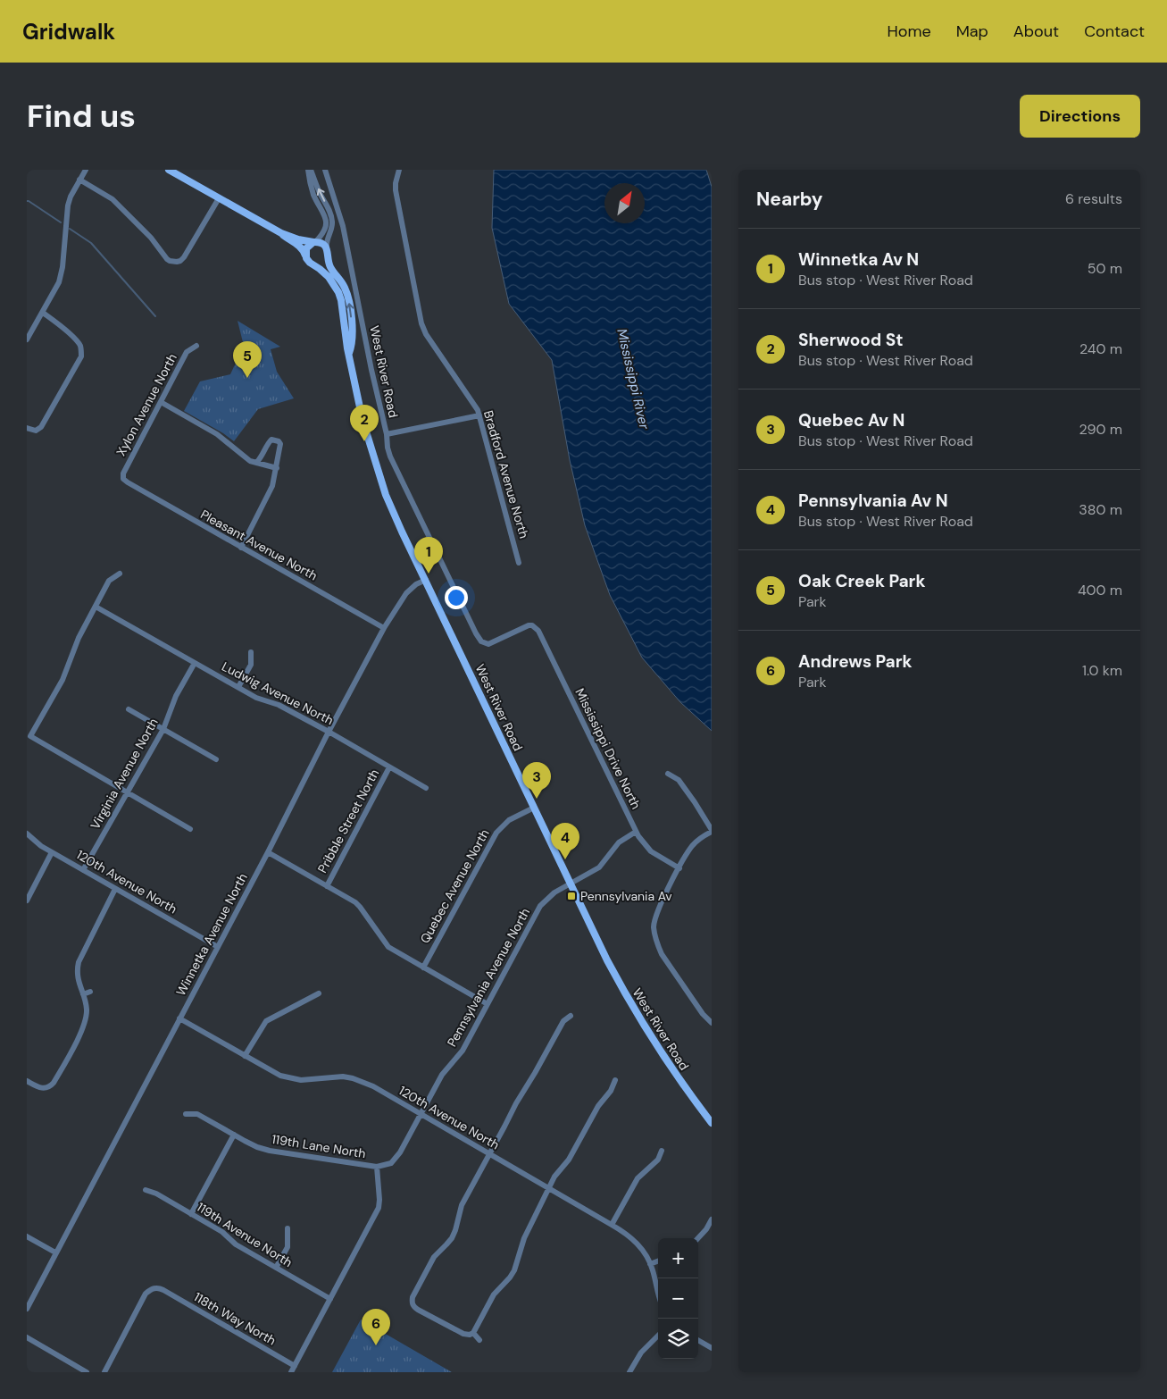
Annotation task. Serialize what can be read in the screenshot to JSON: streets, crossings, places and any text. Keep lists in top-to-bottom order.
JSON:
{
  "streets": {
    "main road": ["West River Road"],
    "street": [
      "Xylon Avenue North",
      "Bradford Avenue North",
      "Pleasant Avenue North",
      "Ludwig Avenue North",
      "Mississippi Drive North",
      "Virginia Avenue North",
      "Pribble Street North",
      "120th Avenue North",
      "Quebec Avenue North",
      "Winnetka Avenue North",
      "Pennsylvania Avenue North",
      "119th Lane North",
      "119th Avenue North",
      "118th Way North"
    ]
  },
  "crossings": [
    ["West River Road", "Mississippi Drive North"],
    ["West River Road", "Quebec Avenue North"],
    ["West River Road", "Winnetka Avenue North"],
    ["West River Road", "Pennsylvania Avenue North"],
    ["Xylon Avenue North", "Pleasant Avenue North"],
    ["Pleasant Avenue North", "Winnetka Avenue North"],
    ["Ludwig Avenue North", "Virginia Avenue North"],
    ["Ludwig Avenue North", "Pribble Street North"],
    ["Ludwig Avenue North", "Winnetka Avenue North"],
    ["Mississippi Drive North", "Pennsylvania Avenue North"],
    ["Virginia Avenue North", "120th Avenue North"],
    ["120th Avenue North", "Winnetka Avenue North"],
    ["120th Avenue North", "Pennsylvania Avenue North"],
    ["Pennsylvania Avenue North", "119th Lane North"]
  ],
  "water": ["Mississippi River"],
  "places": {
    "transit": ["Pennsylvania Av"]
  },
  "north": "top right",
  "page": {
    "header": "Gridwalk",
    "nav": [
      "Home",
      "Map",
      "About",
      "Contact"
    ],
    "buttons": "Directions",
    "title": "Find us",
    "heading": ["Nearby", "6 results"],
    "list": [
      {
        "mark": "1",
        "name": "Winnetka Av N",
        "note": "Bus stop · West River Road",
        "value": "50 m"
      },
      {
        "mark": "2",
        "name": "Sherwood St",
        "note": "Bus stop · West River Road",
        "value": "240 m"
      },
      {
        "mark": "3",
        "name": "Quebec Av N",
        "note": "Bus stop · West River Road",
        "value": "290 m"
      },
      {
        "mark": "4",
        "name": "Pennsylvania Av N",
        "note": "Bus stop · West River Road",
        "value": "380 m"
      },
      {
        "mark": "5",
        "name": "Oak Creek Park",
        "note": "Park",
        "value": "400 m"
      },
      {
        "mark": "6",
        "name": "Andrews Park",
        "note": "Park",
        "value": "1.0 km"
      }
    ],
    "pins": [
      "5",
      "2",
      "1",
      "3",
      "4",
      "6"
    ],
    "map_buttons": ["+", "−"]
  }
}
